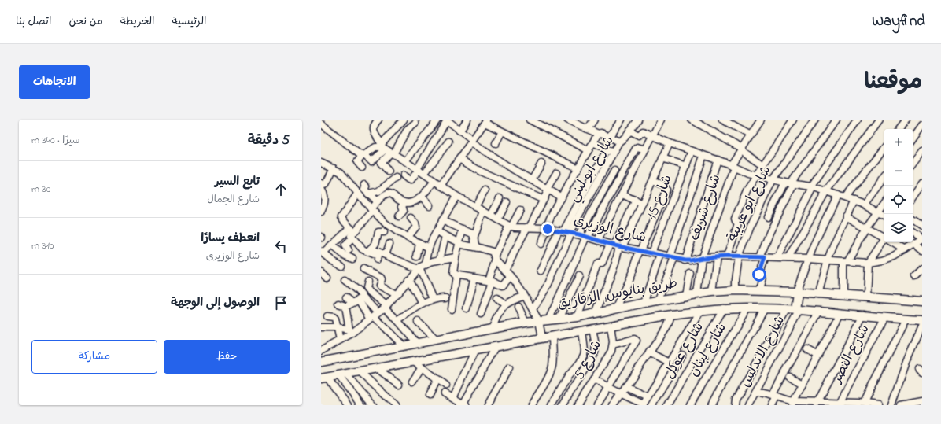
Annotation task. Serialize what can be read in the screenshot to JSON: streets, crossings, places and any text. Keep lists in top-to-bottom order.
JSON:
{
  "streets": {
    "main road": ["طريق بنايوس, الزقازيق"],
    "street": [
      "شارع ابو لبني",
      "شارع 15",
      "شارع ابو عريبة",
      "شارع شريف",
      "شارع الوزيرى",
      "شارع لبنان",
      "شارع عوكل",
      "شارع الاندلس",
      "شارع النصر",
      "شارع 5"
    ]
  },
  "crossings": [
    ["شارع ابو لبني", "شارع الوزيرى"],
    ["شارع 15", "شارع الوزيرى"],
    ["شارع ابو عريبة", "شارع الوزيرى"],
    ["شارع ابو عريبة", "طريق بنايوس, الزقازيق"],
    ["شارع شريف", "شارع الوزيرى"],
    ["شارع شريف", "طريق بنايوس, الزقازيق"],
    ["طريق بنايوس, الزقازيق", "شارع لبنان"],
    ["طريق بنايوس, الزقازيق", "شارع عوكل"],
    ["طريق بنايوس, الزقازيق", "شارع الاندلس"],
    ["طريق بنايوس, الزقازيق", "شارع النصر"],
    ["طريق بنايوس, الزقازيق", "شارع 5"]
  ],
  "page": {
    "header": "Wayfind",
    "nav": [
      "الرئيسية",
      "الخريطة",
      "من نحن",
      "اتصل بنا"
    ],
    "title": "موقعنا",
    "buttons": [
      "الاتجاهات",
      ["حفظ", "مشاركة"]
    ],
    "heading": ["5 دقيقة", "سيرًا · 340 m"],
    "map_buttons": ["+", "−"],
    "list": [
      ["تابع السير", "شارع الجمال", "30 m"],
      ["انعطف يسارًا", "شارع الوزيرى", "310 m"],
      "الوصول إلى الوجهة"
    ]
  }
}
